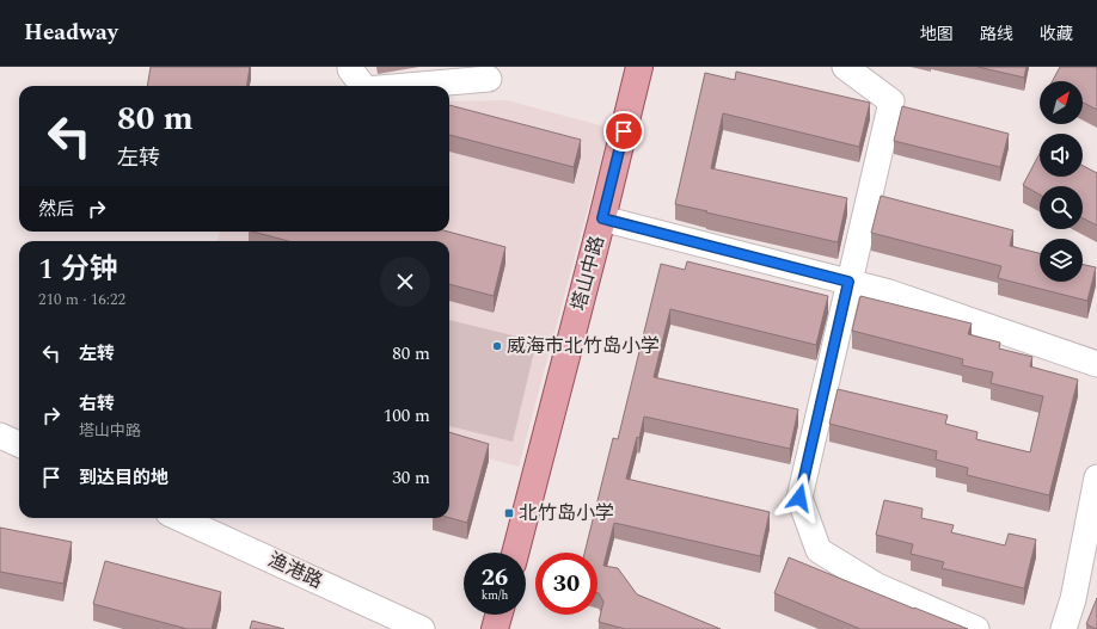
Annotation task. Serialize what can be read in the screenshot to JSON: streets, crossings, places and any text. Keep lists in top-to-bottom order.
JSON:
{
  "streets": {
    "main road": ["塔山中路"],
    "street": ["渔港路"]
  },
  "places": {
    "other": ["威海市北竹岛小学"],
    "transit": ["北竹岛小学"]
  },
  "north": "top right",
  "page": {
    "header": "Headway",
    "nav": ["地图", "路线", "收藏"],
    "turn": ["80 m", "左转"],
    "then": "然后",
    "heading": ["1 分钟", "210 m · 16:22"],
    "list": [
      {
        "name": "左转",
        "value": "80 m"
      },
      {
        "name": "右转",
        "note": "塔山中路",
        "value": "100 m"
      },
      {
        "name": "到达目的地",
        "value": "30 m"
      }
    ],
    "speed": "26 km/h",
    "limit": "30"
  }
}
